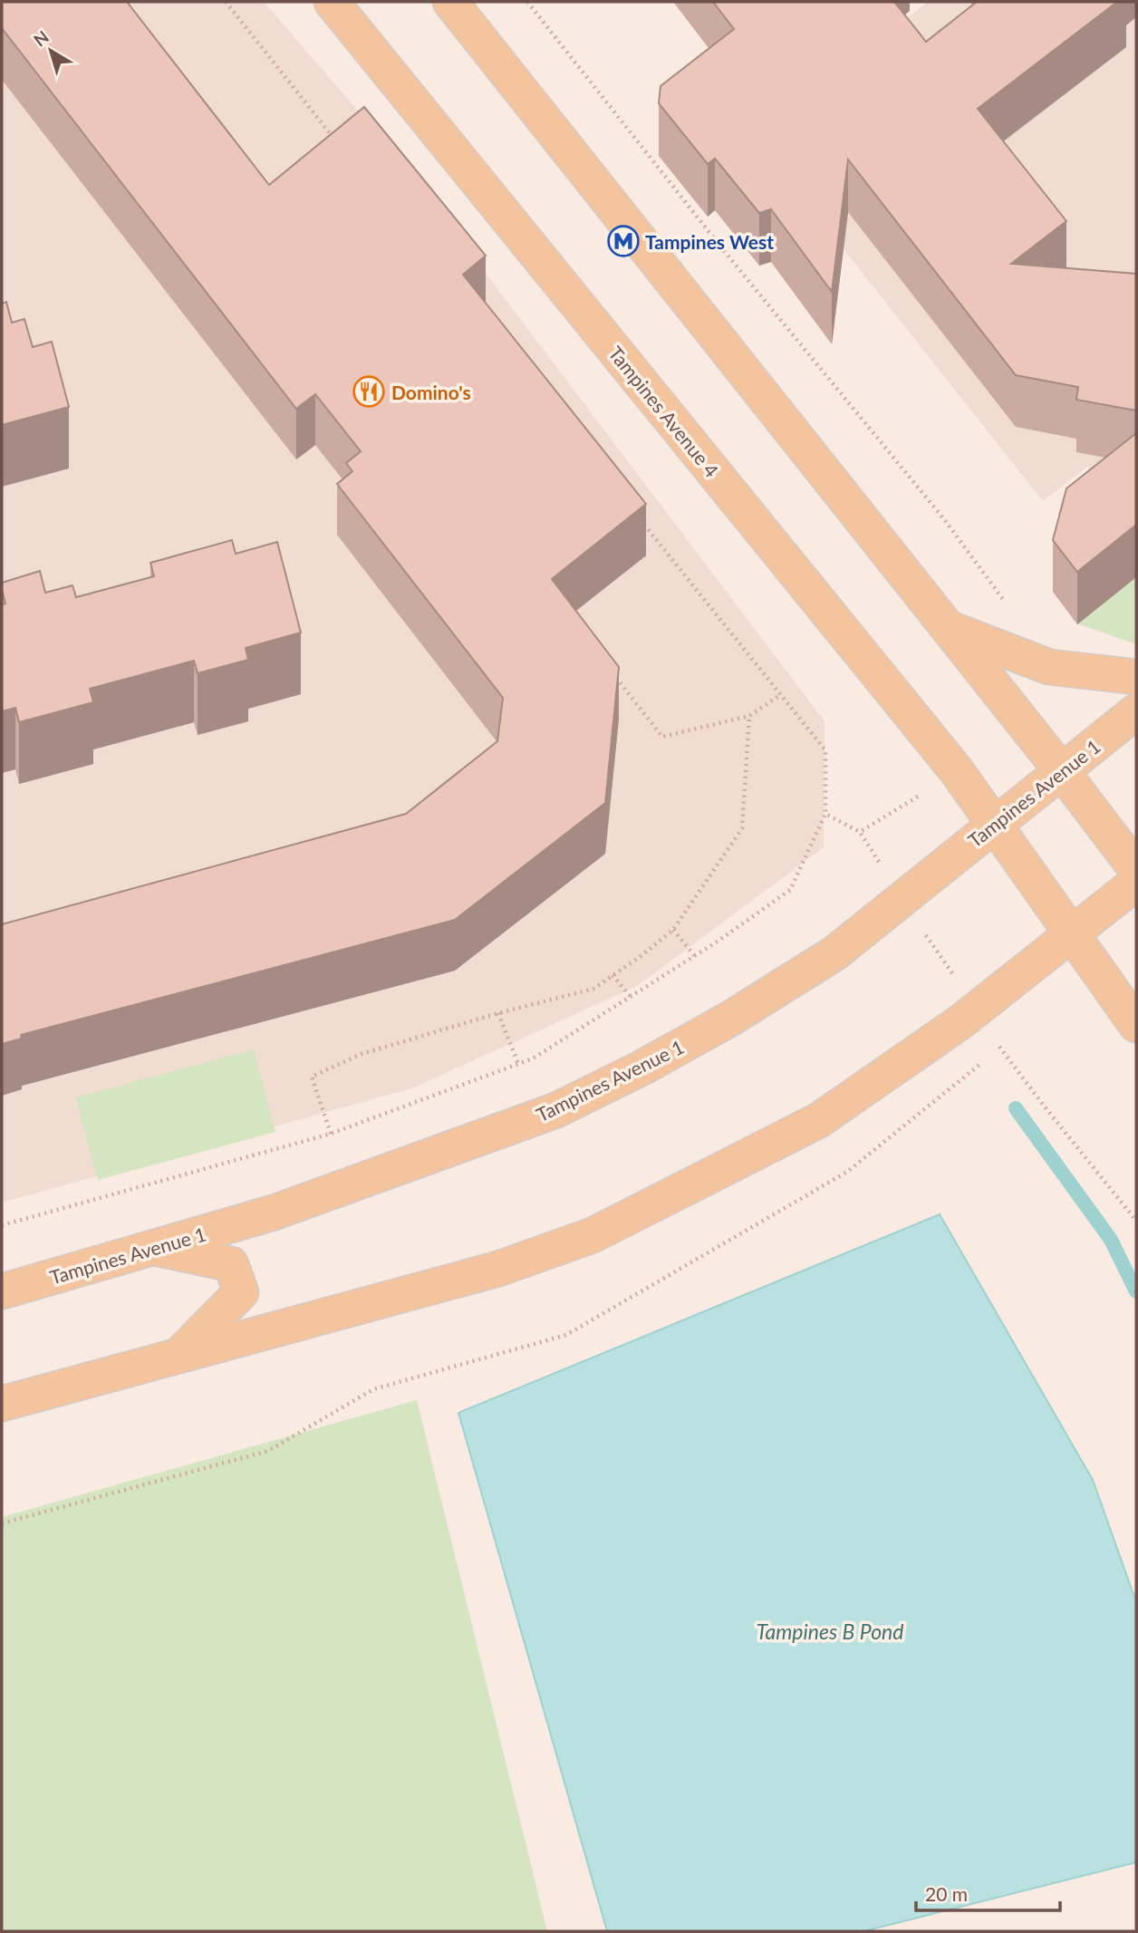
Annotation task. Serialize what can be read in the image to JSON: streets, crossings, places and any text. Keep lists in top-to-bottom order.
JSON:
{
  "streets": {
    "main road": ["Tampines Avenue 4", "Tampines Avenue 1"]
  },
  "crossings": [
    ["Tampines Avenue 4", "Tampines Avenue 1"]
  ],
  "water": ["Tampines B Pond"],
  "places": {
    "metro station": ["Tampines West"],
    "restaurant": ["Domino's"]
  },
  "scale_bar": "20 m",
  "north": "top left"
}
